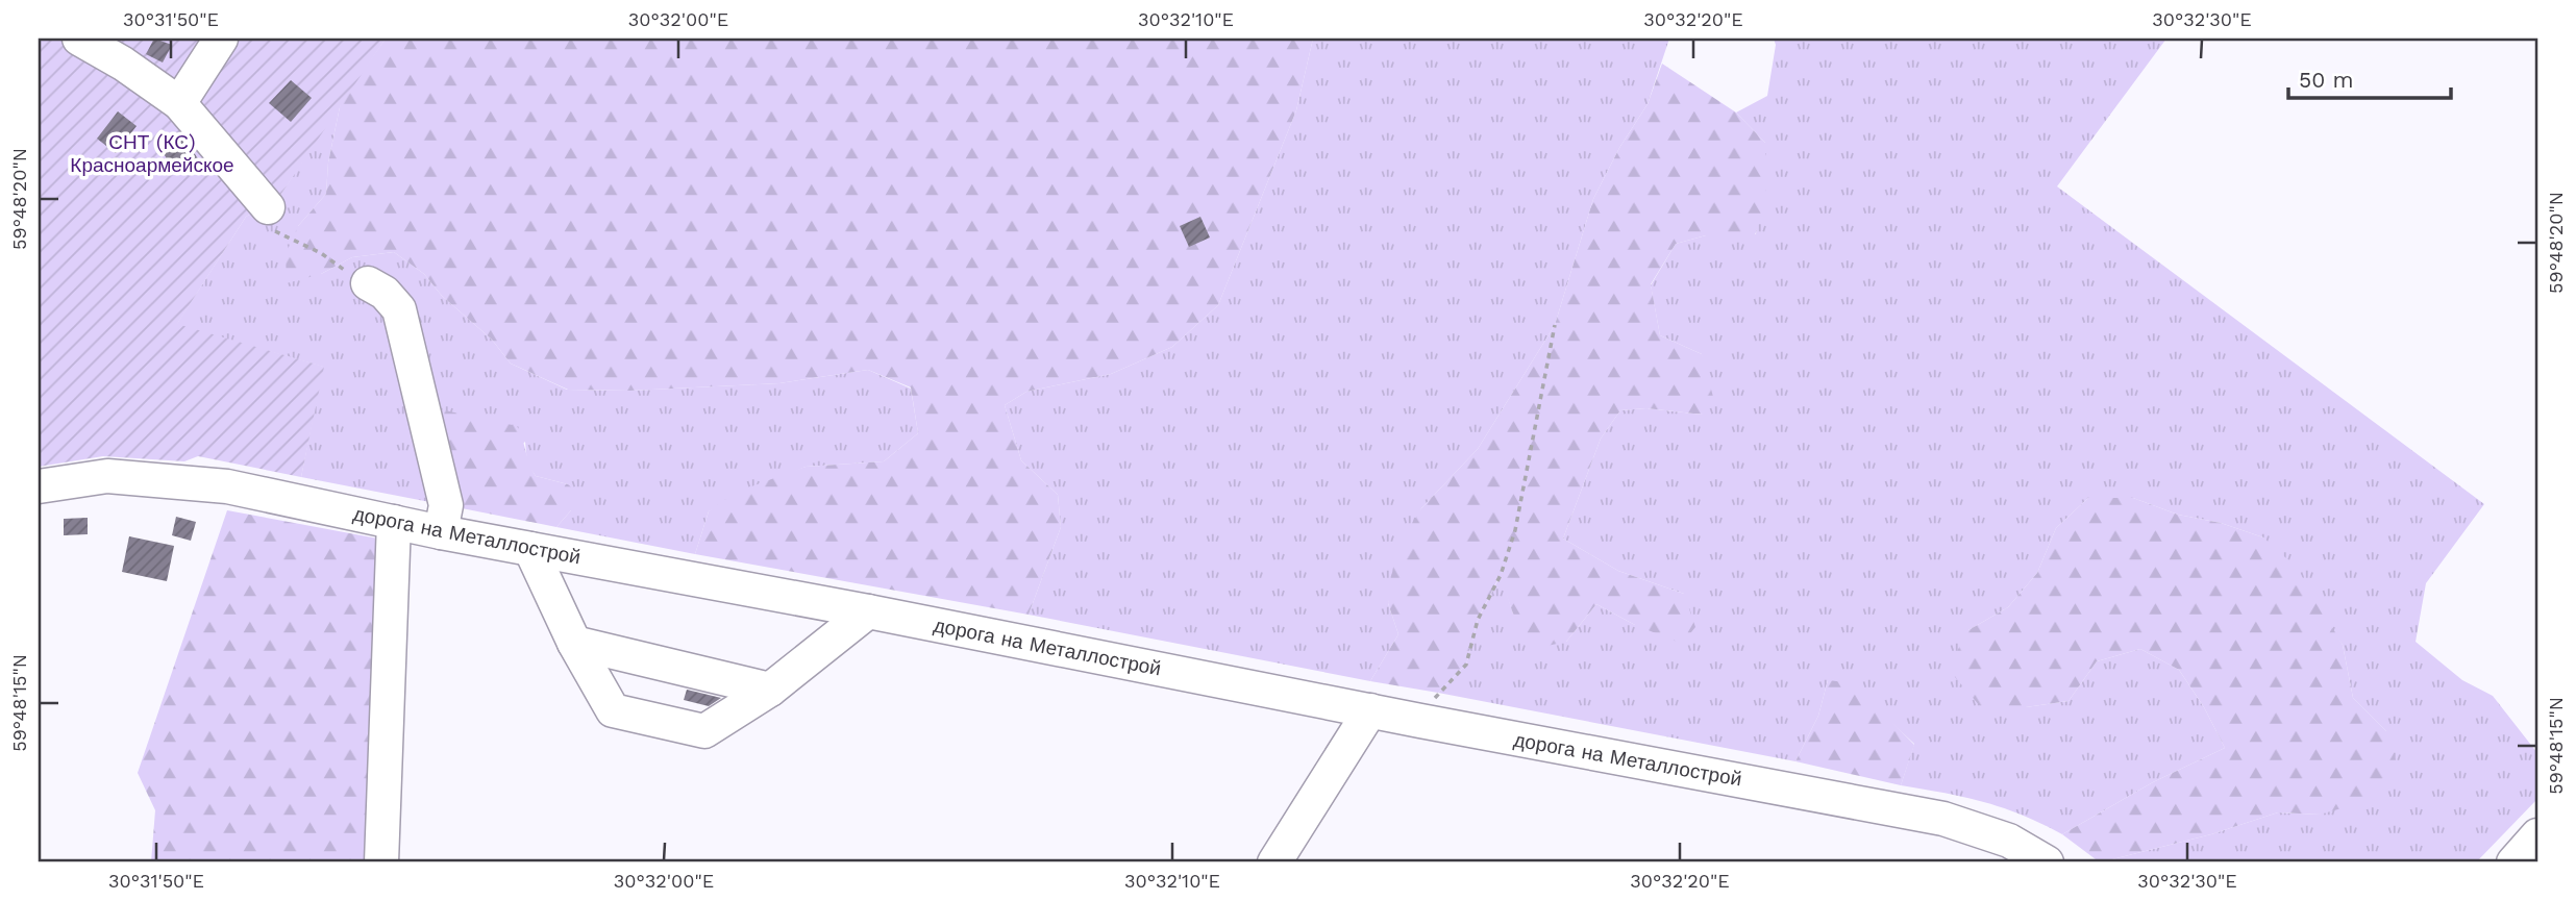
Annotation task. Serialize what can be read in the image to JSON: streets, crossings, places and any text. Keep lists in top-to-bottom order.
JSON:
{
  "streets": {
    "street": ["дорога на Металлострой"]
  },
  "parks": ["СНТ (КС) Красноармейское"],
  "scale_bar": "50 m",
  "coordinates": [
    "30°31'50\"E",
    "30°32'00\"E",
    "30°32'10\"E",
    "30°32'20\"E",
    "30°32'30\"E",
    "59°48'20\"N",
    "59°48'15\"N"
  ]
}
